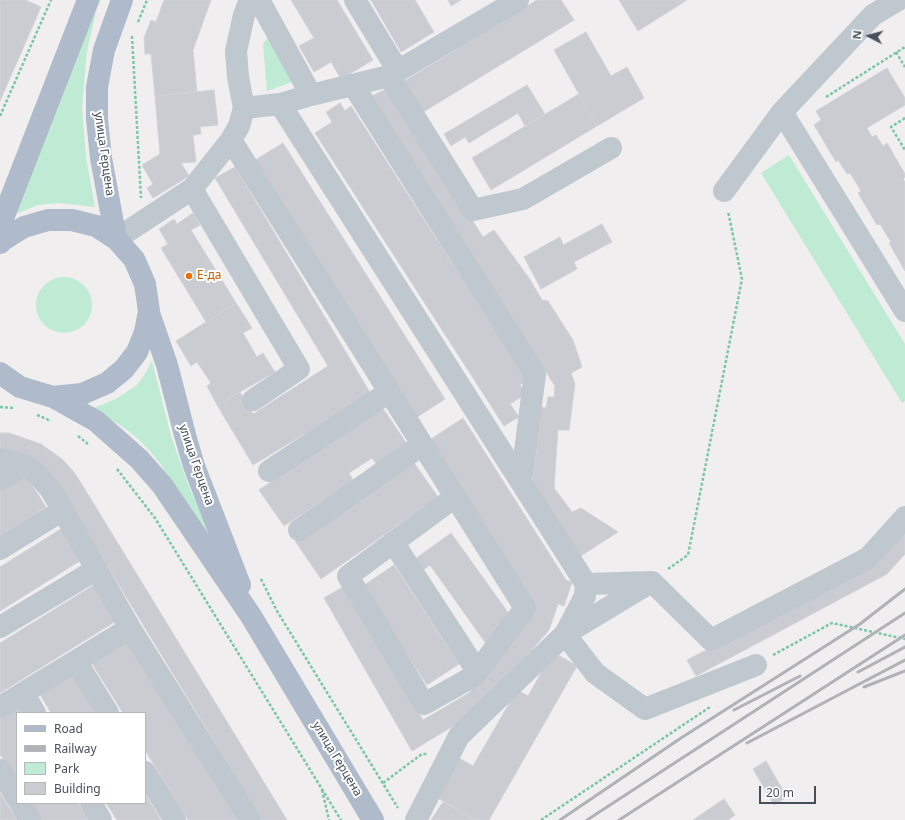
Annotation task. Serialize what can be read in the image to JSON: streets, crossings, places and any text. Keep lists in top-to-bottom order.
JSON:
{
  "streets": {
    "main road": ["улица Герцена"]
  },
  "places": ["Е-да"],
  "legend": [
    "Road",
    "Railway",
    "Park",
    "Building"
  ],
  "scale_bar": "20 m",
  "north": "left"
}
